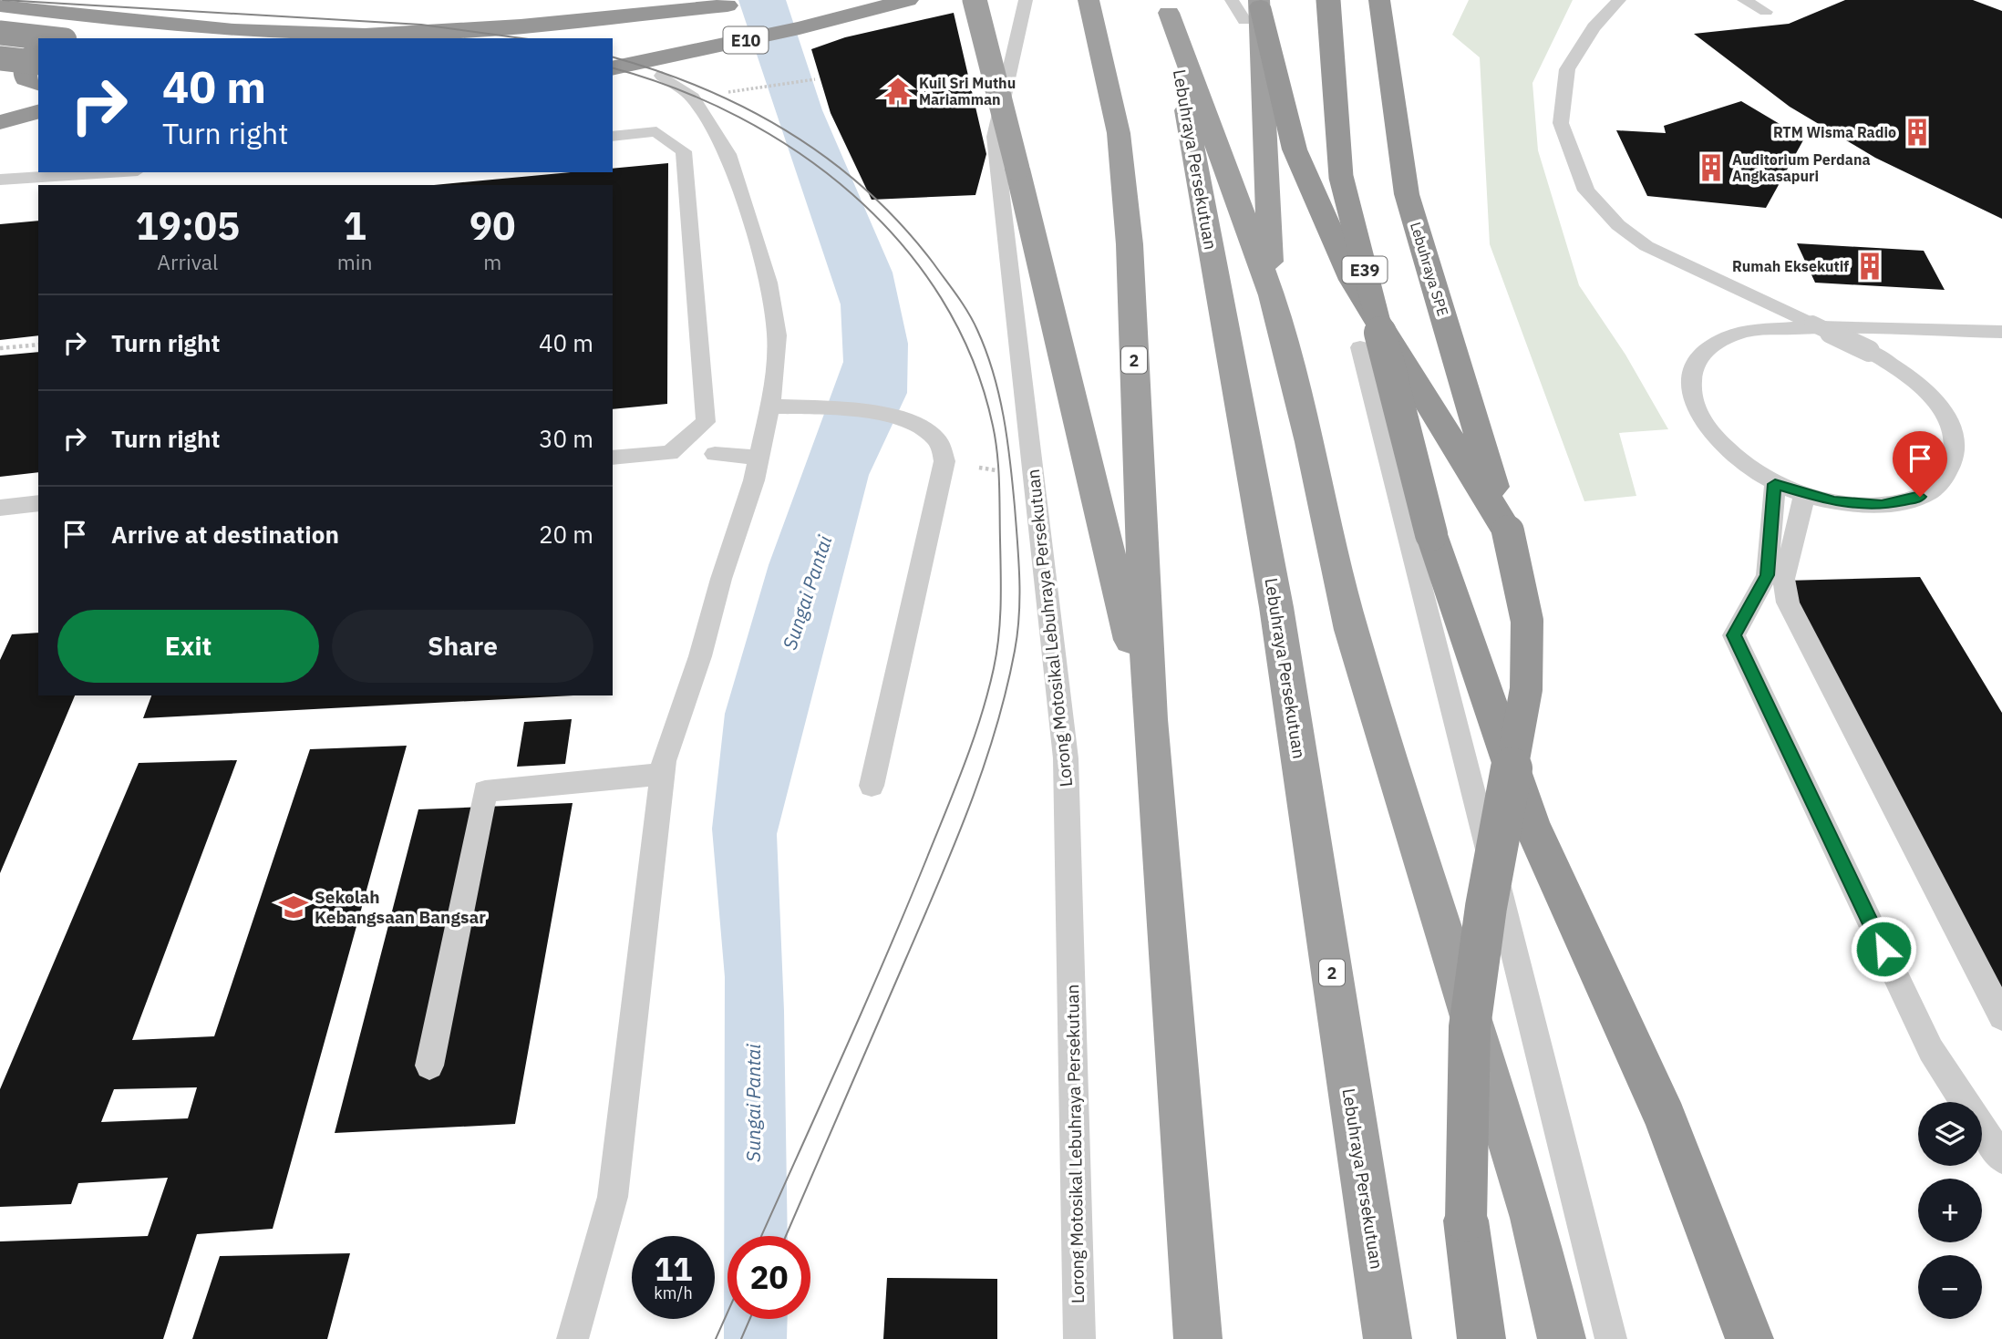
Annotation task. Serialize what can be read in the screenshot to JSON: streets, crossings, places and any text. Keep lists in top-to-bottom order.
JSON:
{
  "streets": {
    "highway": [
      "E10",
      "Lebuhraya Persekutuan",
      "Lebuhraya SPE",
      "E39",
      "2"
    ],
    "lane": ["Lorong Motosikal Lebuhraya Persekutuan"]
  },
  "water": ["Sungai Pantai"],
  "places": {
    "temple": ["Kuil Sri Muthu Mariamman"],
    "building": ["RTM Wisma Radio", "Auditorium Perdana Angkasapuri", "Rumah Eksekutif"],
    "school or university": ["Sekolah Kebangsaan Bangsar"]
  },
  "page": {
    "turn": ["40 m", "Turn right"],
    "eta": [
      "19:05",
      "Arrival",
      "1",
      "min",
      "90",
      "m"
    ],
    "list": [
      {
        "name": "Turn right",
        "value": "40 m"
      },
      {
        "name": "Turn right",
        "value": "30 m"
      },
      {
        "name": "Arrive at destination",
        "value": "20 m"
      }
    ],
    "buttons": ["Exit", "Share"],
    "map_buttons": ["+", "−"],
    "speed": "11 km/h",
    "limit": "20"
  }
}
